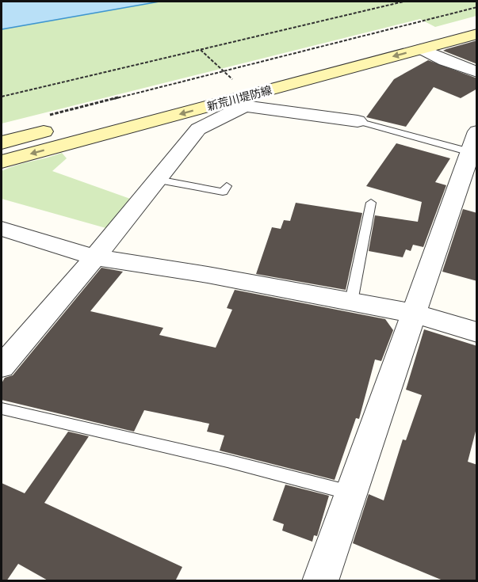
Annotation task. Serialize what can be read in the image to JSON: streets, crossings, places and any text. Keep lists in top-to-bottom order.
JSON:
{
  "streets": {
    "main road": ["新荒川堤防線"]
  }
}
